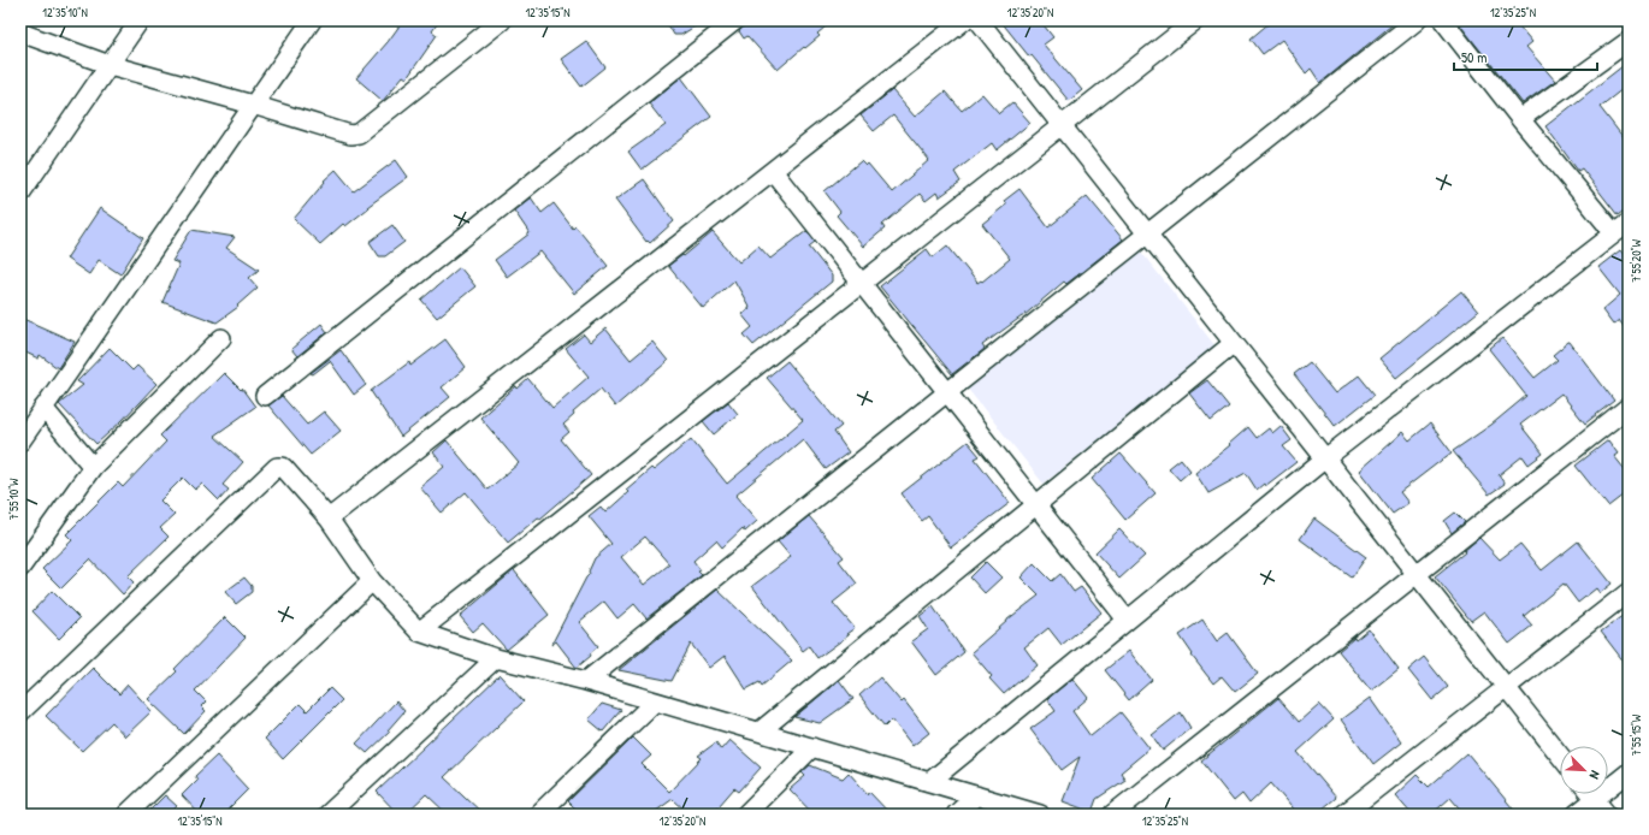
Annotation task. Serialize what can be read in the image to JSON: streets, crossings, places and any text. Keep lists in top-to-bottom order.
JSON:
{
  "scale_bar": "50 m",
  "north": "bottom right",
  "coordinates": [
    "12°35'10\"N",
    "12°35'15\"N",
    "12°35'20\"N",
    "12°35'25\"N",
    "7°55'20\"W",
    "7°55'10\"W",
    "7°55'15\"W"
  ]
}
